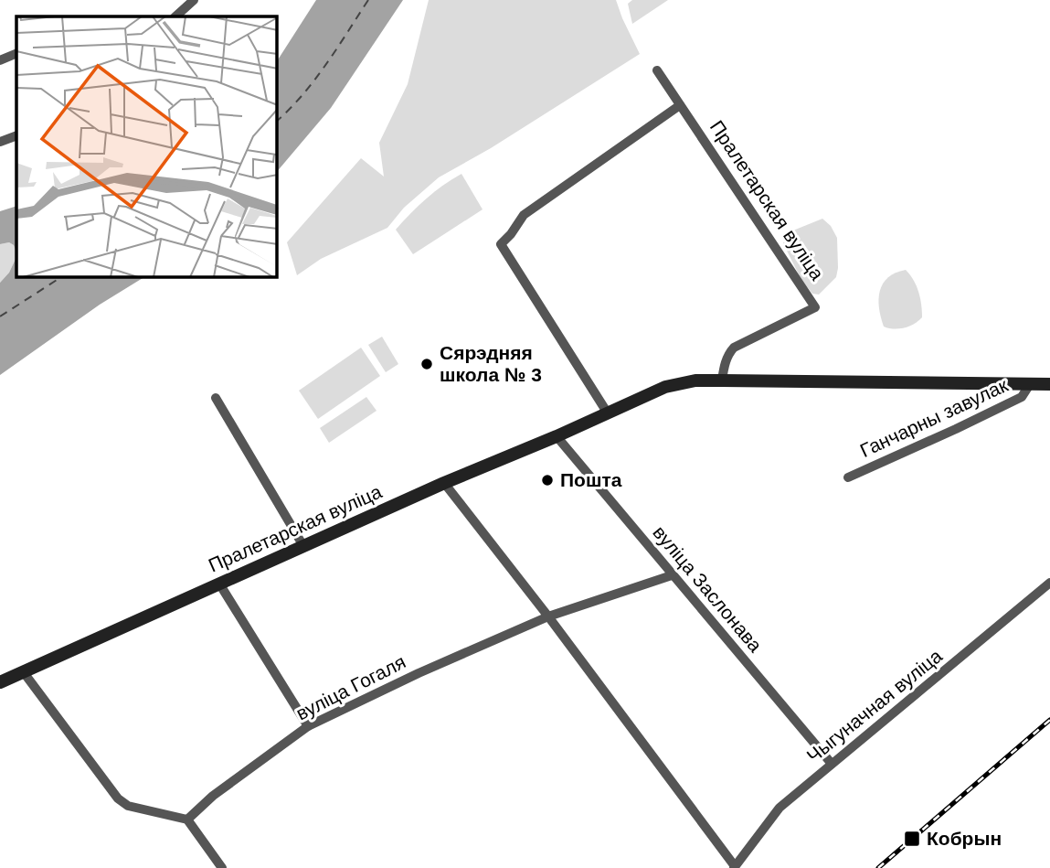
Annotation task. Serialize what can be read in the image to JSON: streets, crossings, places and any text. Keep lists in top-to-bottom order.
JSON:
{
  "streets": {
    "main road": ["Пралетарская вуліца"],
    "street": [
      "Ганчарны завулак",
      "вуліца Заслонава",
      "вуліца Гогаля",
      "Чыгуначная вуліца"
    ]
  },
  "crossings": [
    ["Пралетарская вуліца", "Ганчарны завулак"],
    ["Пралетарская вуліца", "вуліца Заслонава"],
    ["вуліца Заслонава", "вуліца Гогаля"],
    ["вуліца Заслонава", "Чыгуначная вуліца"]
  ],
  "places": {
    "other": ["Сярэдняя школа № 3", "Пошта"],
    "transit": ["Кобрын"]
  }
}
